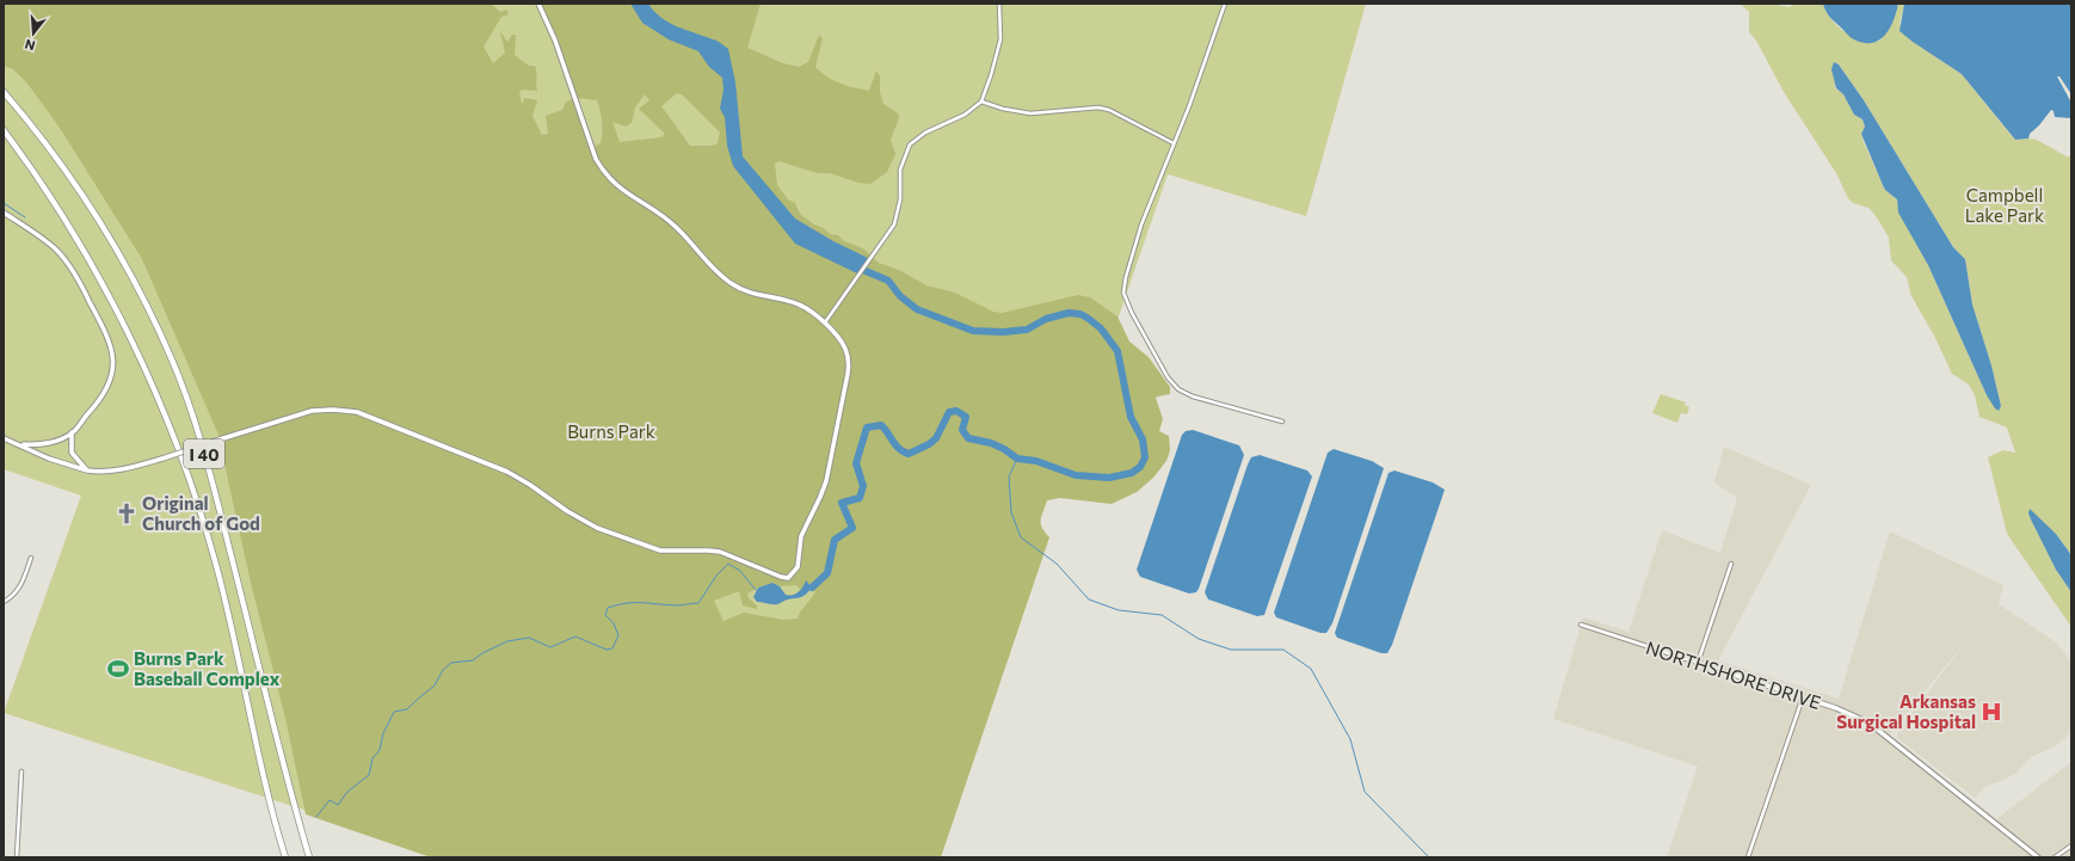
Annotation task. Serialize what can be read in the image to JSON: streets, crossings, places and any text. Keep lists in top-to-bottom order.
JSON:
{
  "streets": {
    "highway": ["I 40"],
    "street": ["NORTHSHORE DRIVE"]
  },
  "parks": ["Campbell Lake Park", "Burns Park"],
  "places": {
    "church": ["Original Church of God"],
    "sports": ["Burns Park Baseball Complex"],
    "hospital": ["Arkansas Surgical Hospital"]
  },
  "north": "bottom"
}
